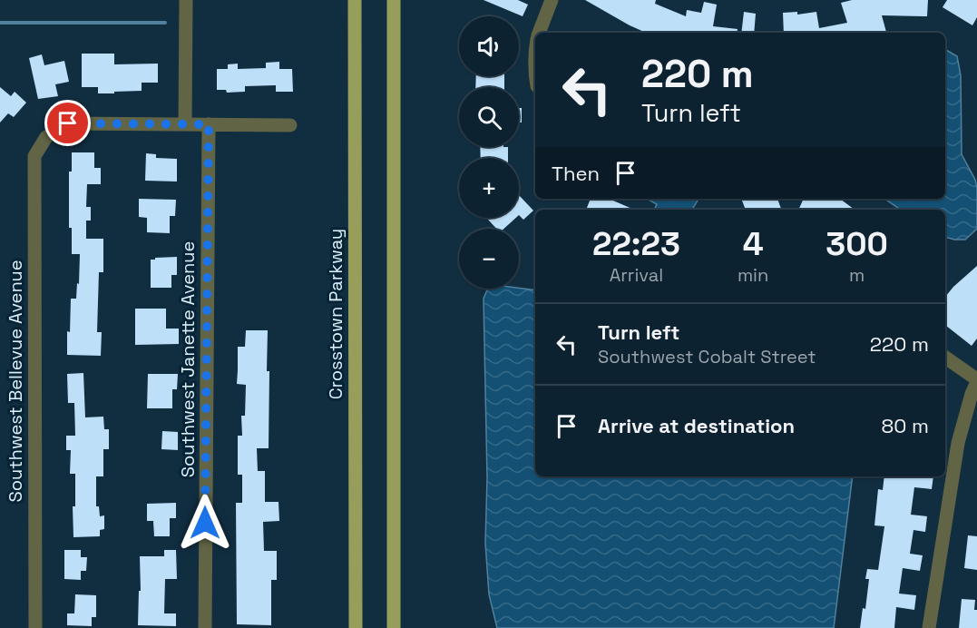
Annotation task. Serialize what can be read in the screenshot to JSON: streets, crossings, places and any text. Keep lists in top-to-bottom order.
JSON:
{
  "streets": {
    "main road": ["Crosstown Parkway"],
    "street": ["Southwest Janette Avenue", "Southwest Bellevue Avenue"]
  },
  "page": {
    "map_buttons": ["+", "−"],
    "turn": ["220 m", "Turn left"],
    "then": "Then",
    "eta": [
      "22:23",
      "Arrival",
      "4",
      "min",
      "300",
      "m"
    ],
    "list": [
      {
        "name": "Turn left",
        "note": "Southwest Cobalt Street",
        "value": "220 m"
      },
      {
        "name": "Arrive at destination",
        "value": "80 m"
      }
    ]
  }
}
